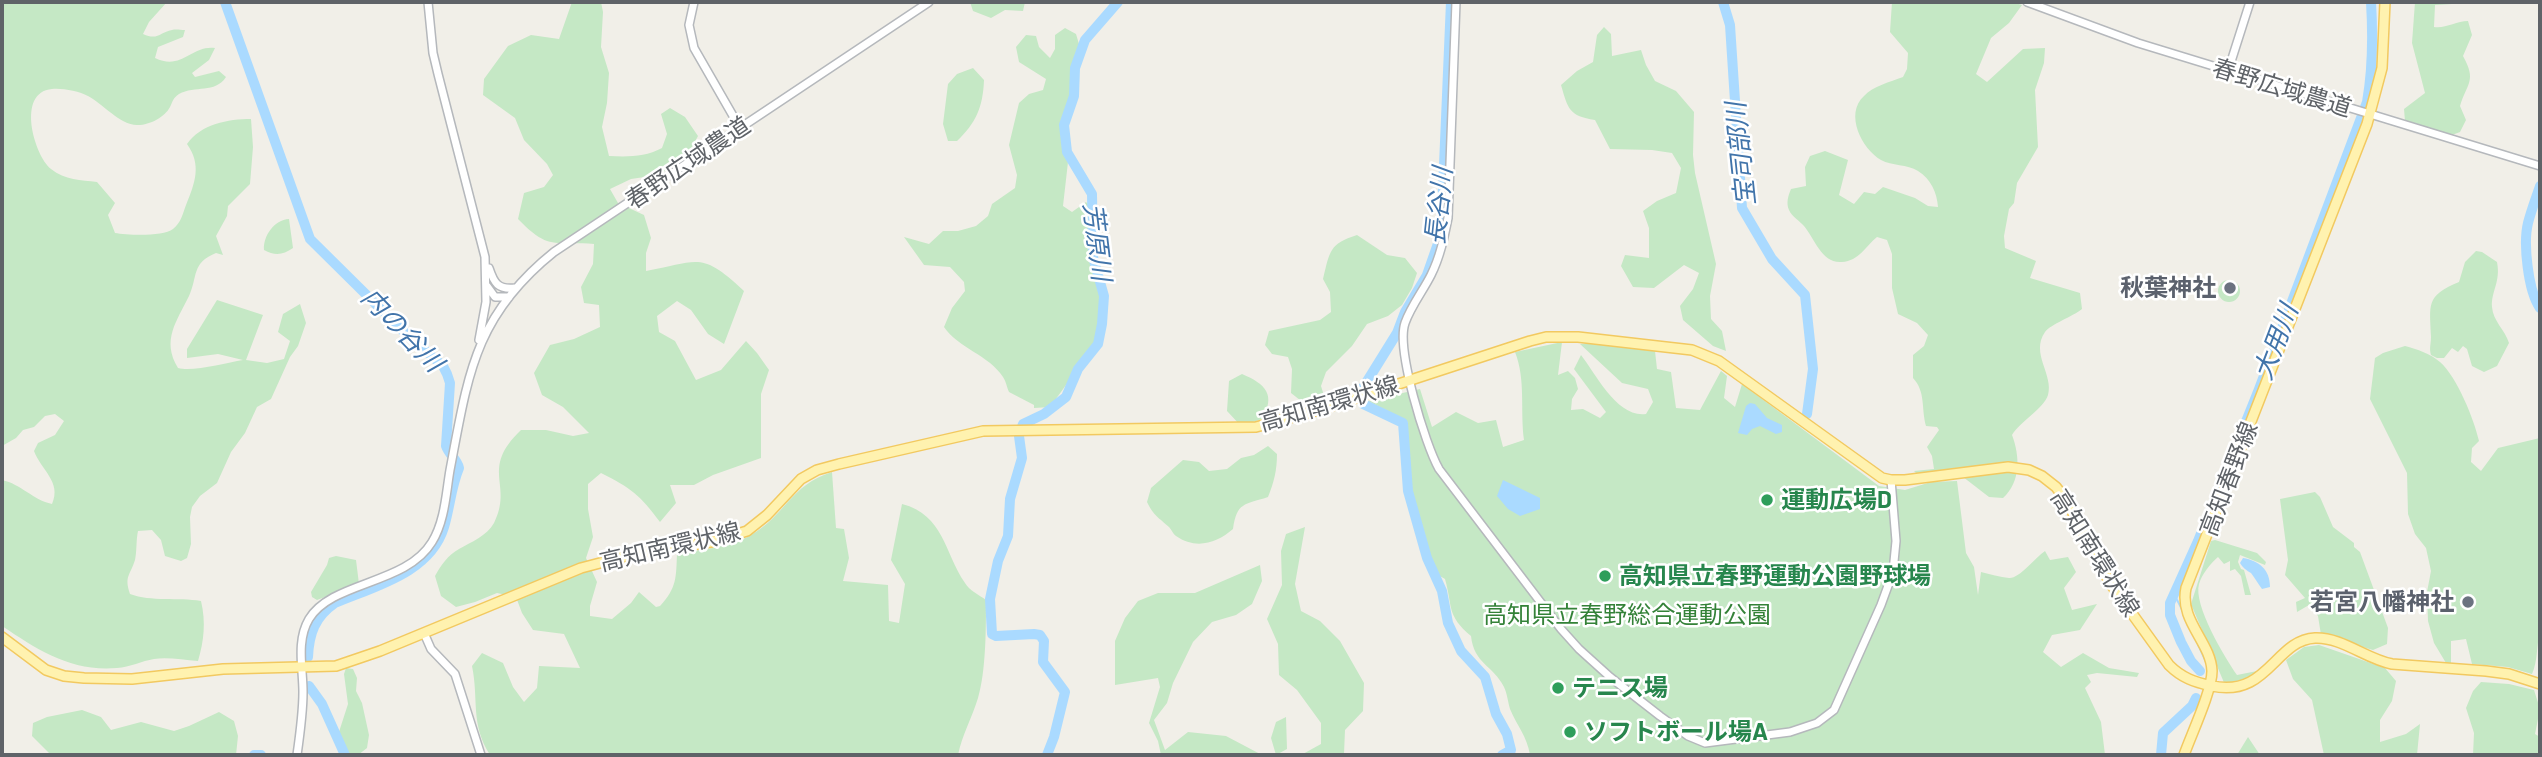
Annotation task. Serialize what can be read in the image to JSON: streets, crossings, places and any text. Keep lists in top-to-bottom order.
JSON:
{
  "streets": {
    "main road": ["高知南環状線", "高知春野線"],
    "street": ["春野広域農道"]
  },
  "crossings": [
    ["春野広域農道", "高知南環状線"],
    ["春野広域農道", "高知春野線"],
    ["高知南環状線", "高知春野線"]
  ],
  "water": [
    "宝司部川",
    "長谷川",
    "芳原川",
    "内の谷川",
    "大用川"
  ],
  "parks": ["高知県立春野総合運動公園"],
  "places": [
    "秋葉神社",
    "運動広場D",
    "高知県立春野運動公園野球場",
    "若宮八幡神社",
    "テニス場",
    "ソフトボール場A"
  ]
}
